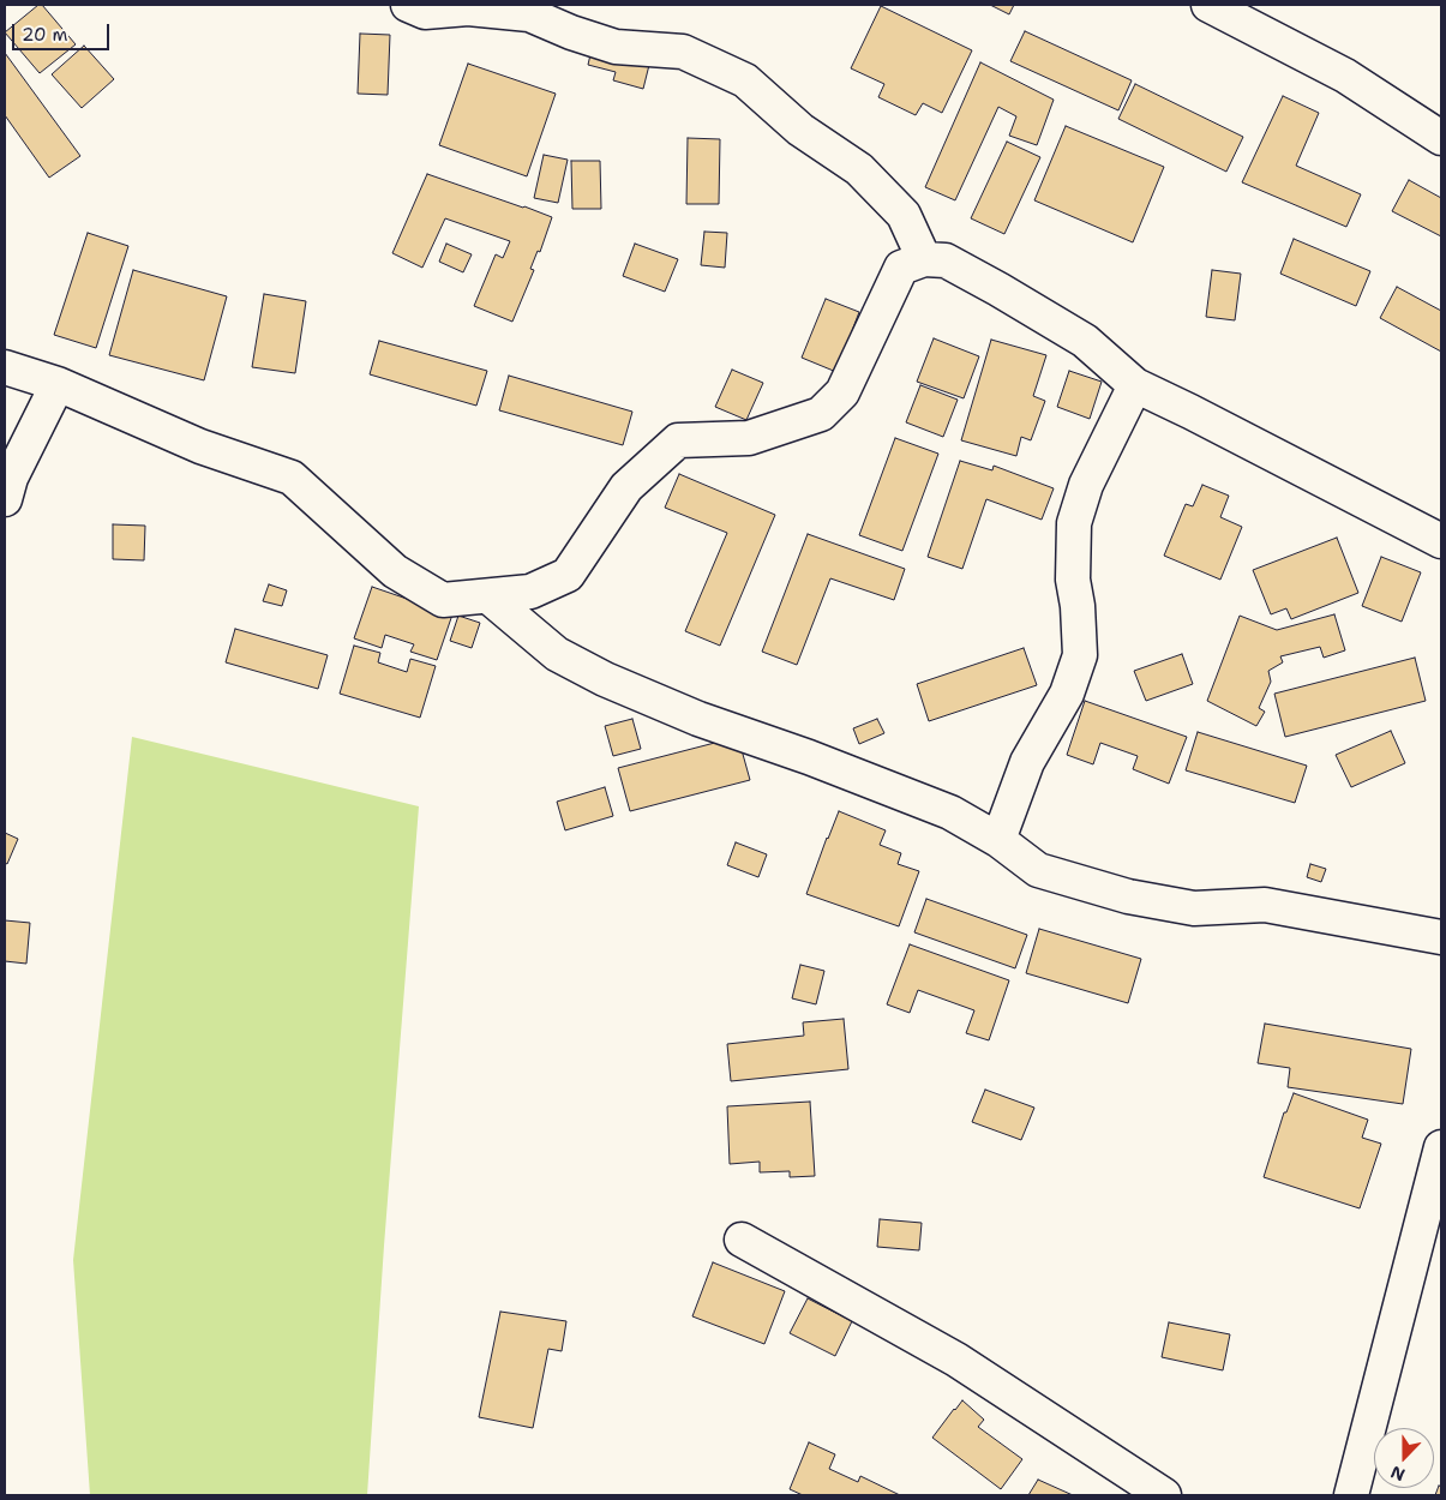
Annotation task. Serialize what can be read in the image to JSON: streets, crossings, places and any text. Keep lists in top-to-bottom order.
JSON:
{
  "scale_bar": "20 m",
  "north": "bottom"
}
